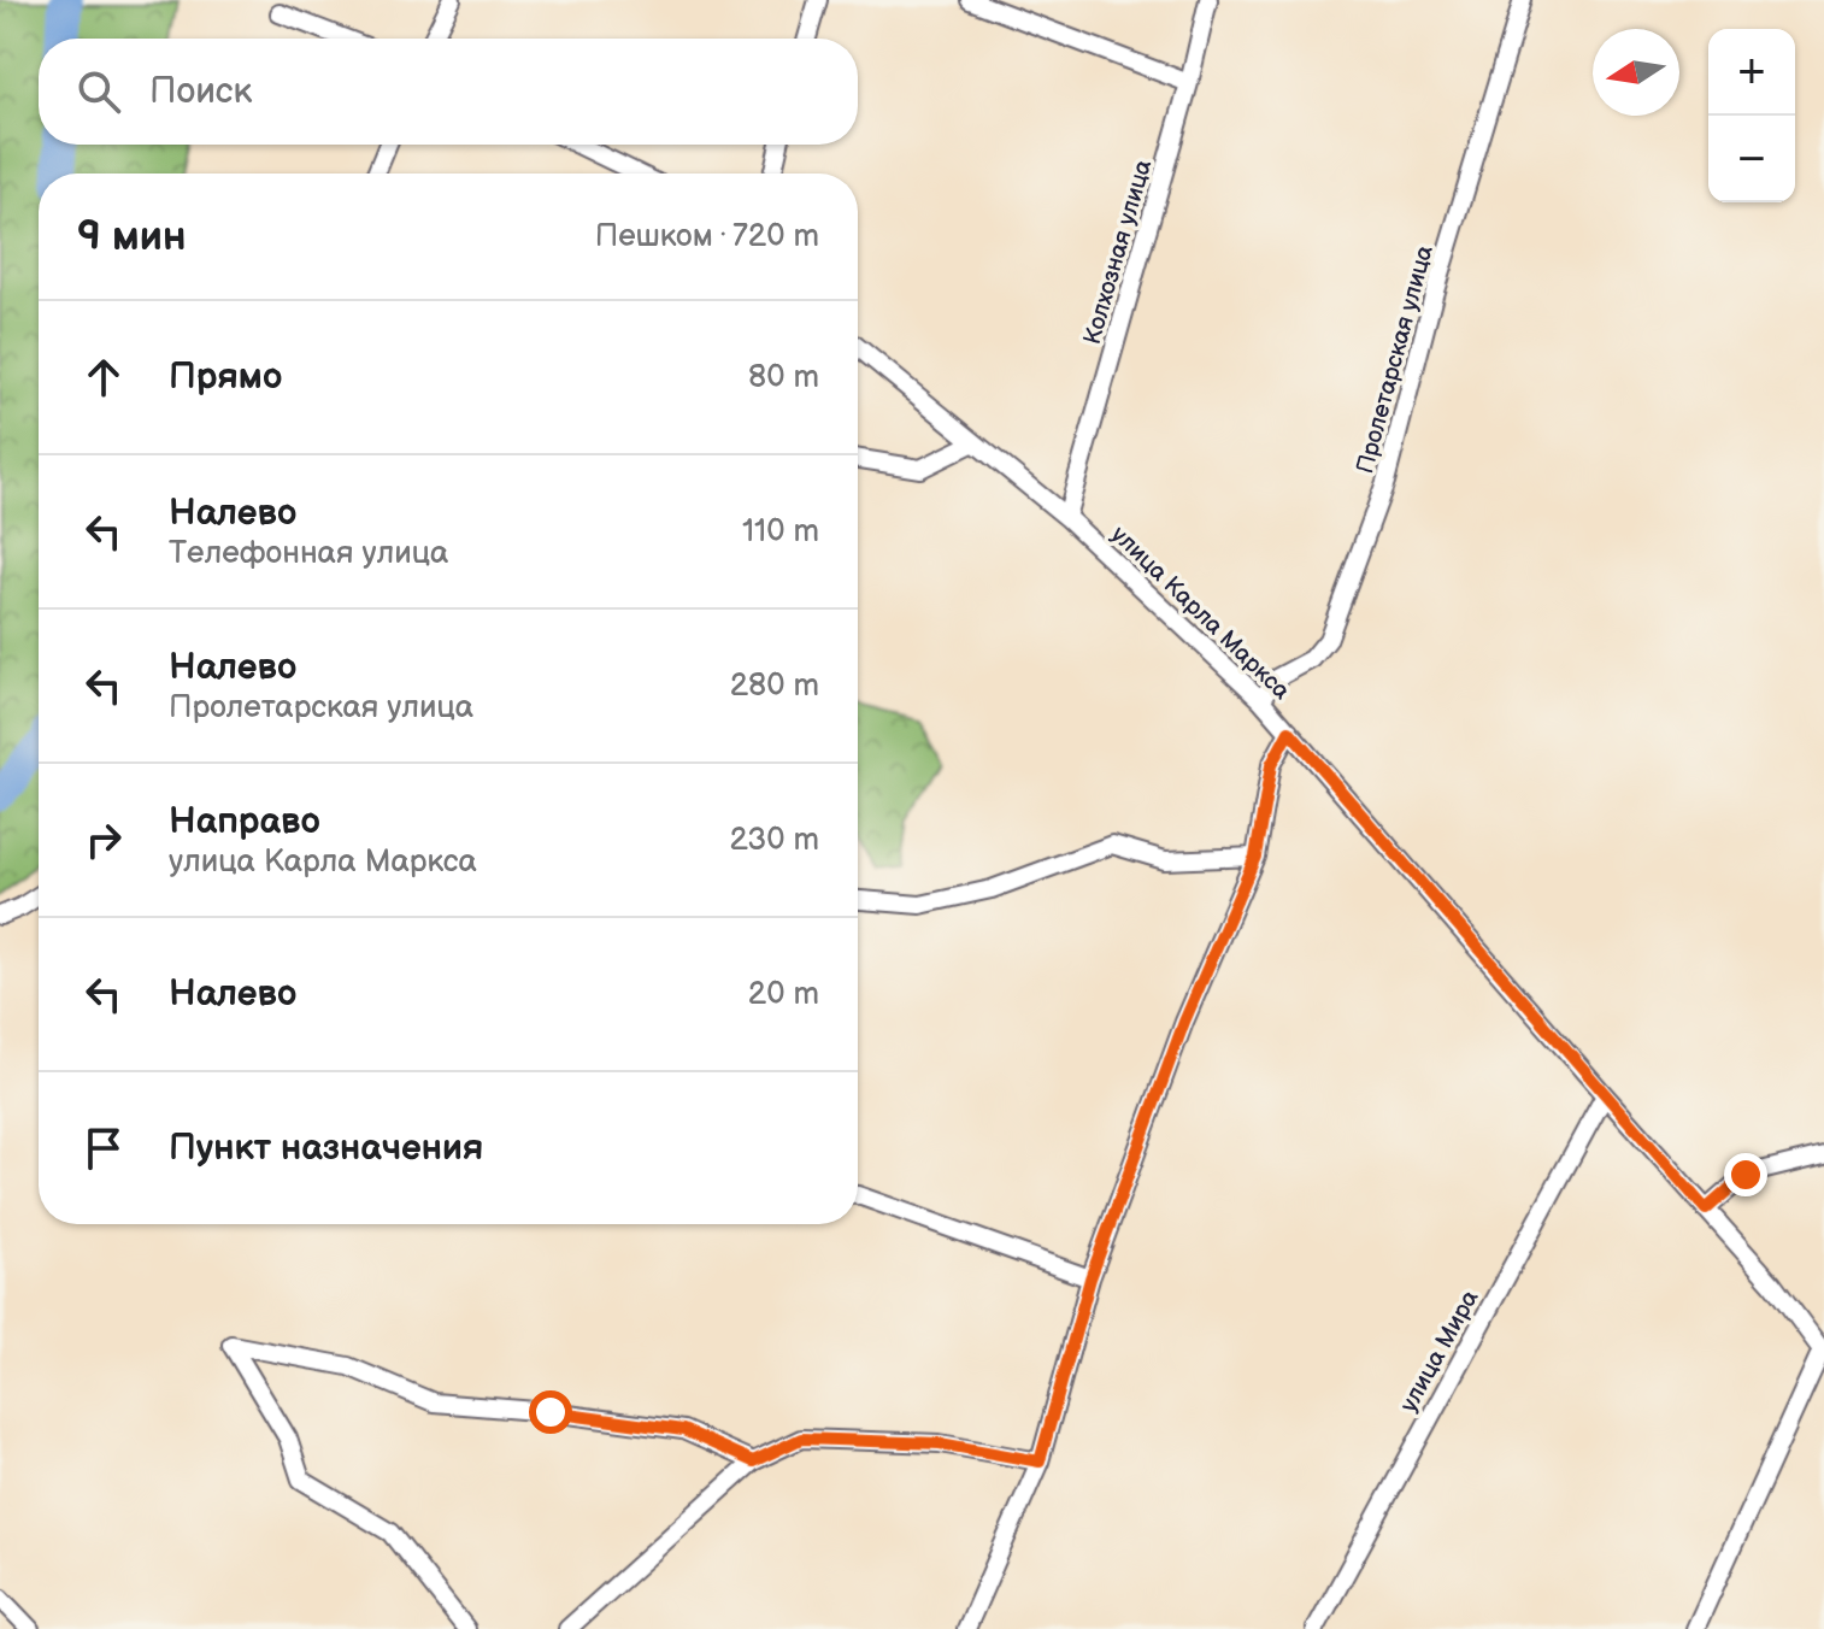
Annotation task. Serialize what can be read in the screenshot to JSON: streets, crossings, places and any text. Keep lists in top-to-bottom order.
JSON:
{
  "streets": {
    "street": [
      "Колхозная улица",
      "Пролетарская улица",
      "улица Карла Маркса",
      "улица Мира"
    ]
  },
  "crossings": [
    ["Колхозная улица", "улица Карла Маркса"],
    ["Пролетарская улица", "улица Карла Маркса"],
    ["улица Карла Маркса", "улица Мира"]
  ],
  "north": "left",
  "page": {
    "map_buttons": ["+", "−"],
    "search": "Поиск",
    "heading": ["9 мин", "Пешком · 720 m"],
    "list": [
      ["Прямо", "80 m"],
      ["Налево", "Телефонная улица", "110 m"],
      ["Налево", "Пролетарская улица", "280 m"],
      ["Направо", "улица Карла Маркса", "230 m"],
      ["Налево", "20 m"],
      "Пункт назначения"
    ]
  }
}
